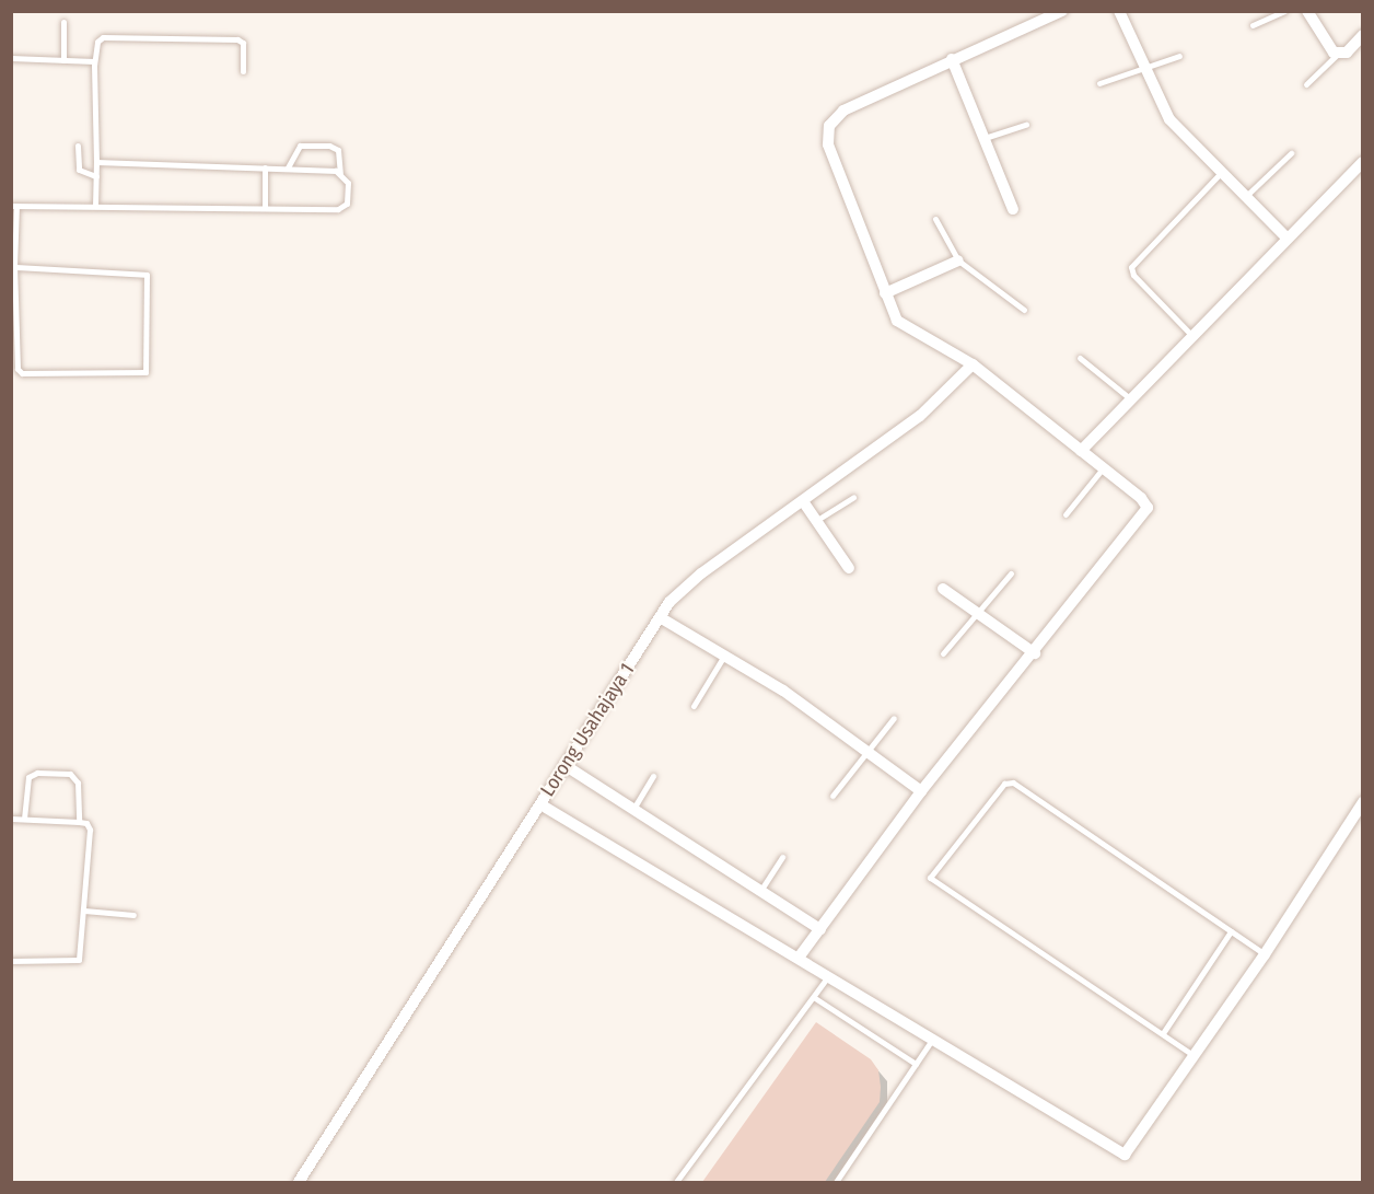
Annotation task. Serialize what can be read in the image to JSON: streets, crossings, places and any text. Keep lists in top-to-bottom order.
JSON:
{
  "streets": {
    "street": ["Lorong Usahajaya 1"]
  }
}
